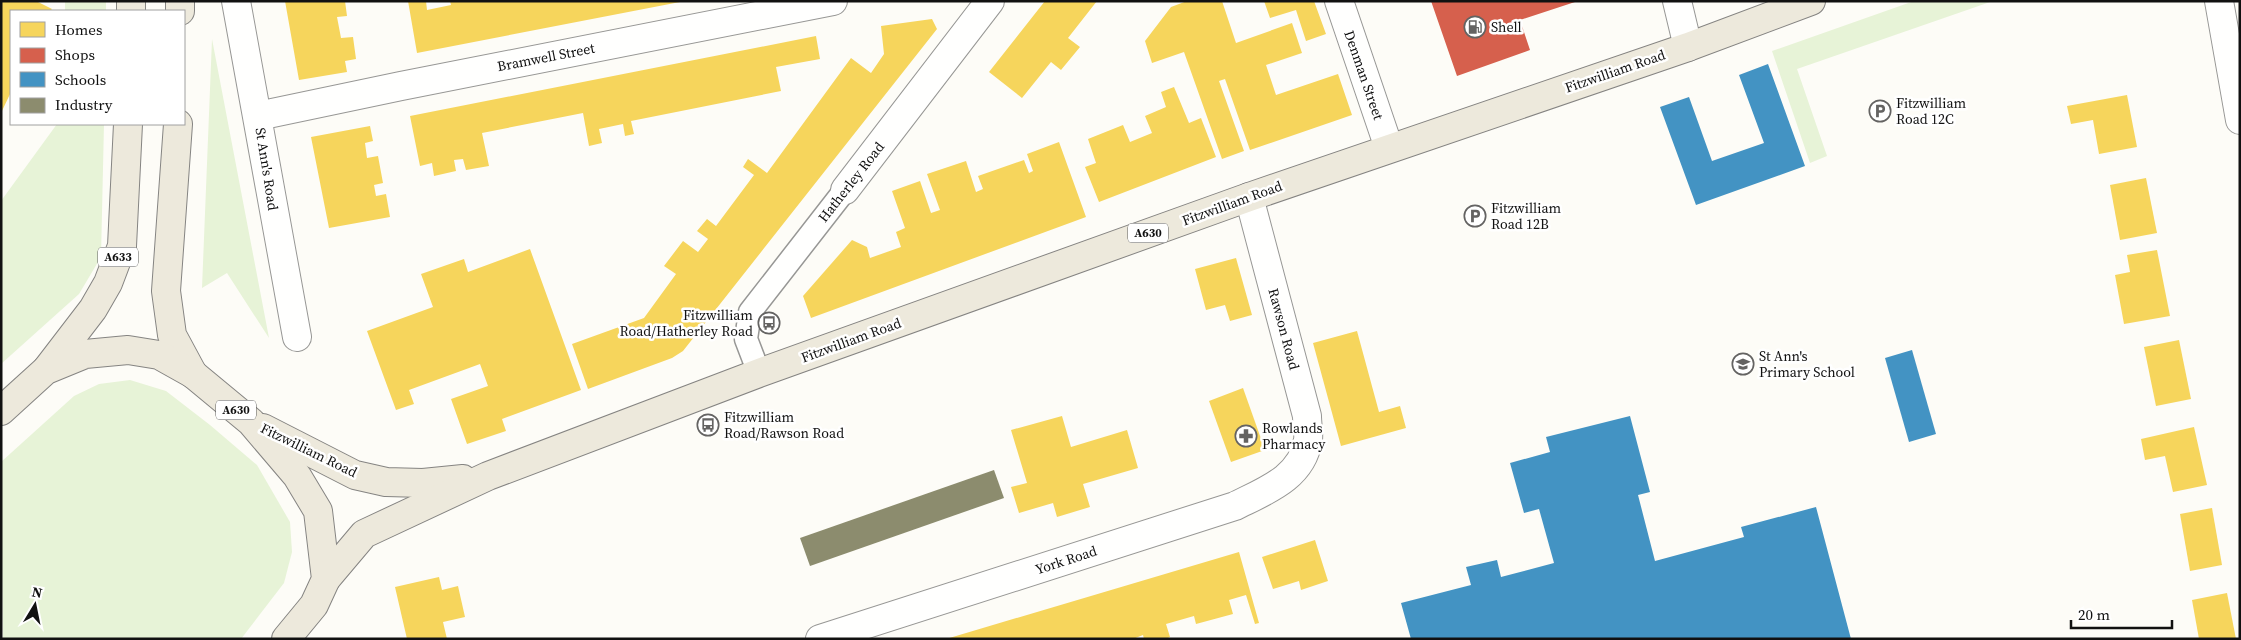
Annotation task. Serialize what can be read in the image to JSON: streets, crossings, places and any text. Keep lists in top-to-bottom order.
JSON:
{
  "streets": {
    "main road": ["Fitzwilliam Road", "A630", "A633"],
    "street": [
      "Bramwell Street",
      "Denman Street",
      "St Ann's Road",
      "Hatherley Road",
      "Rawson Road",
      "York Road"
    ]
  },
  "crossings": [
    ["Bramwell Street", "St Ann's Road"],
    ["Fitzwilliam Road", "Denman Street"],
    ["Fitzwilliam Road", "Hatherley Road"],
    ["Fitzwilliam Road", "A630"],
    ["Fitzwilliam Road", "Rawson Road"],
    ["A630", "A633"],
    ["Rawson Road", "York Road"]
  ],
  "places": {
    "fuel station": ["Shell"],
    "parking": ["Fitzwilliam Road 12C", "Fitzwilliam Road 12B"],
    "bus stop": ["Fitzwilliam Road/Hatherley Road", "Fitzwilliam Road/Rawson Road"],
    "school or university": ["St Ann's Primary School"],
    "pharmacy": ["Rowlands Pharmacy"]
  },
  "legend": [
    "Homes",
    "Shops",
    "Schools",
    "Industry"
  ],
  "scale_bar": "20 m",
  "north": "top"
}
